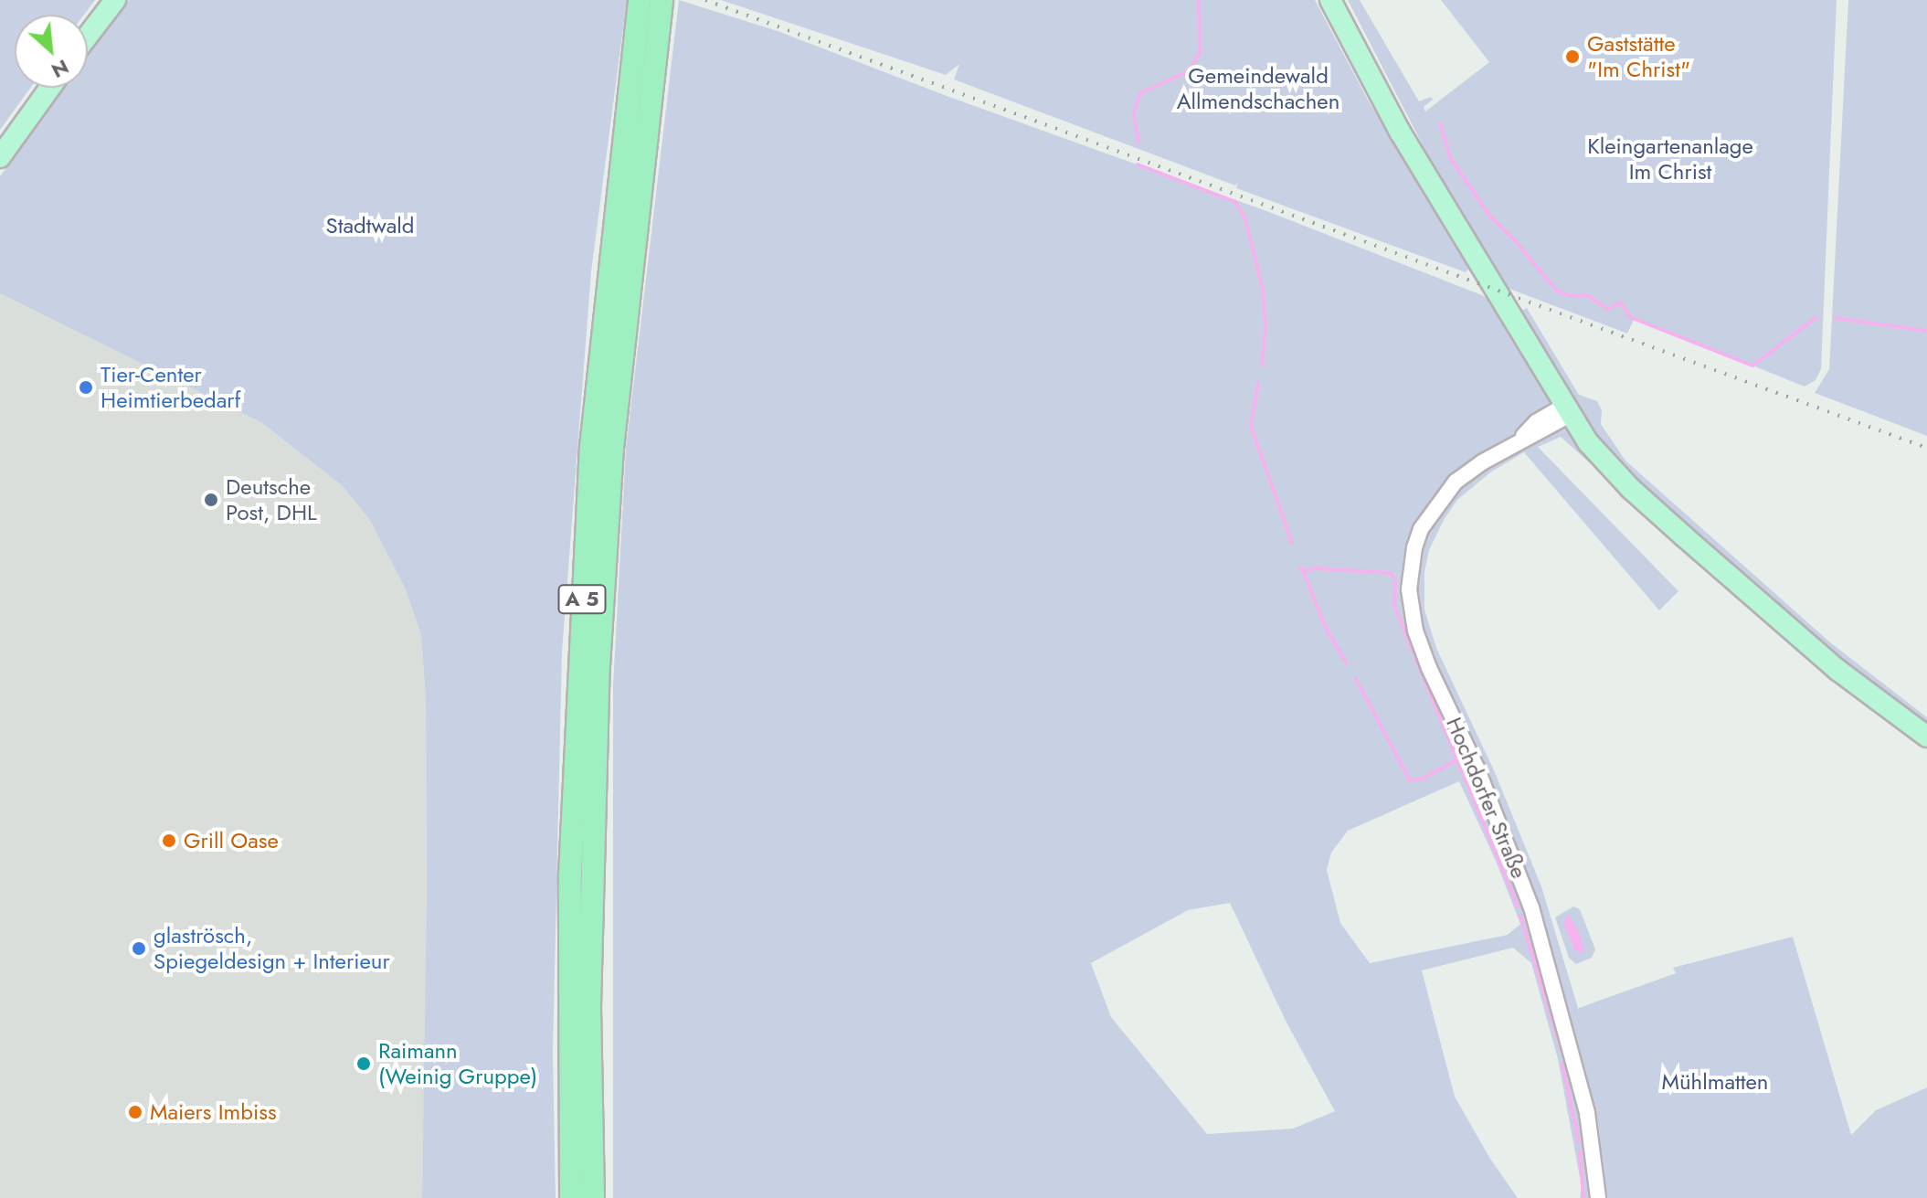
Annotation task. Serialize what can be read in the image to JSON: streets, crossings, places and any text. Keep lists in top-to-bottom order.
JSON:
{
  "streets": {
    "highway": ["A 5"],
    "street": ["Hochdorfer Straße"]
  },
  "parks": [
    "Gemeindewald Allmendschachen",
    "Kleingartenanlage Im Christ",
    "Stadtwald",
    "Mühlmatten"
  ],
  "places": [
    "Gaststätte \"Im Christ\"",
    "Tier-Center Heimtierbedarf",
    "Deutsche Post, DHL",
    "Grill Oase",
    "glaströsch, Spiegeldesign + Interieur",
    "Raimann (Weinig Gruppe)",
    "Maiers Imbiss"
  ],
  "north": "bottom right"
}
